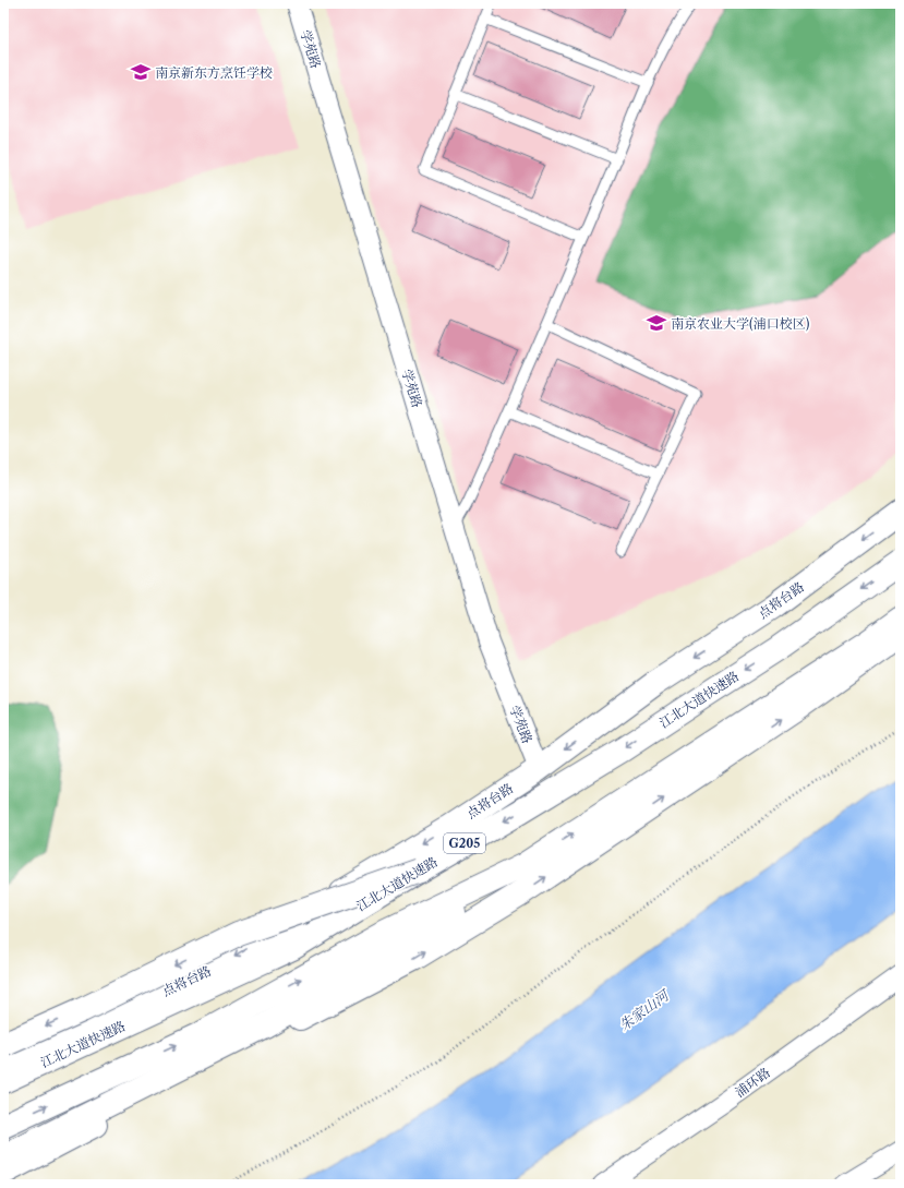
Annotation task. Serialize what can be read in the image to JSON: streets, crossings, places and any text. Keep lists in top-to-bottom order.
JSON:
{
  "streets": {
    "main road": ["点将台路", "江北大道快速路", "G205"],
    "street": ["学苑路", "浦环路"]
  },
  "crossings": [
    ["学苑路", "点将台路"]
  ],
  "water": ["朱家山河"],
  "places": {
    "school or university": ["南京新东方烹饪学校", "南京农业大学(浦口校区)"]
  }
}
